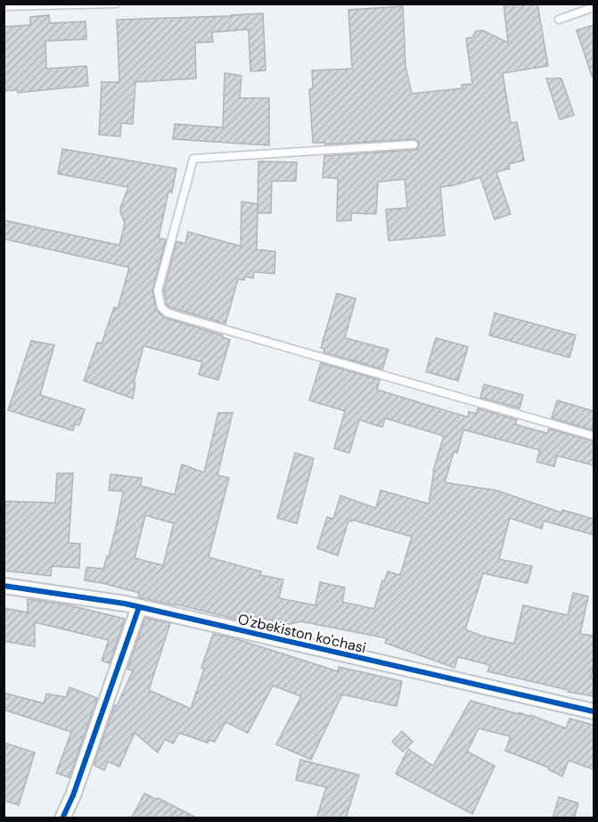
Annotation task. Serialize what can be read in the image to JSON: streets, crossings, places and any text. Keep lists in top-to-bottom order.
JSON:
{
  "streets": {
    "street": ["O'zbekiston ko'chasi"]
  }
}
